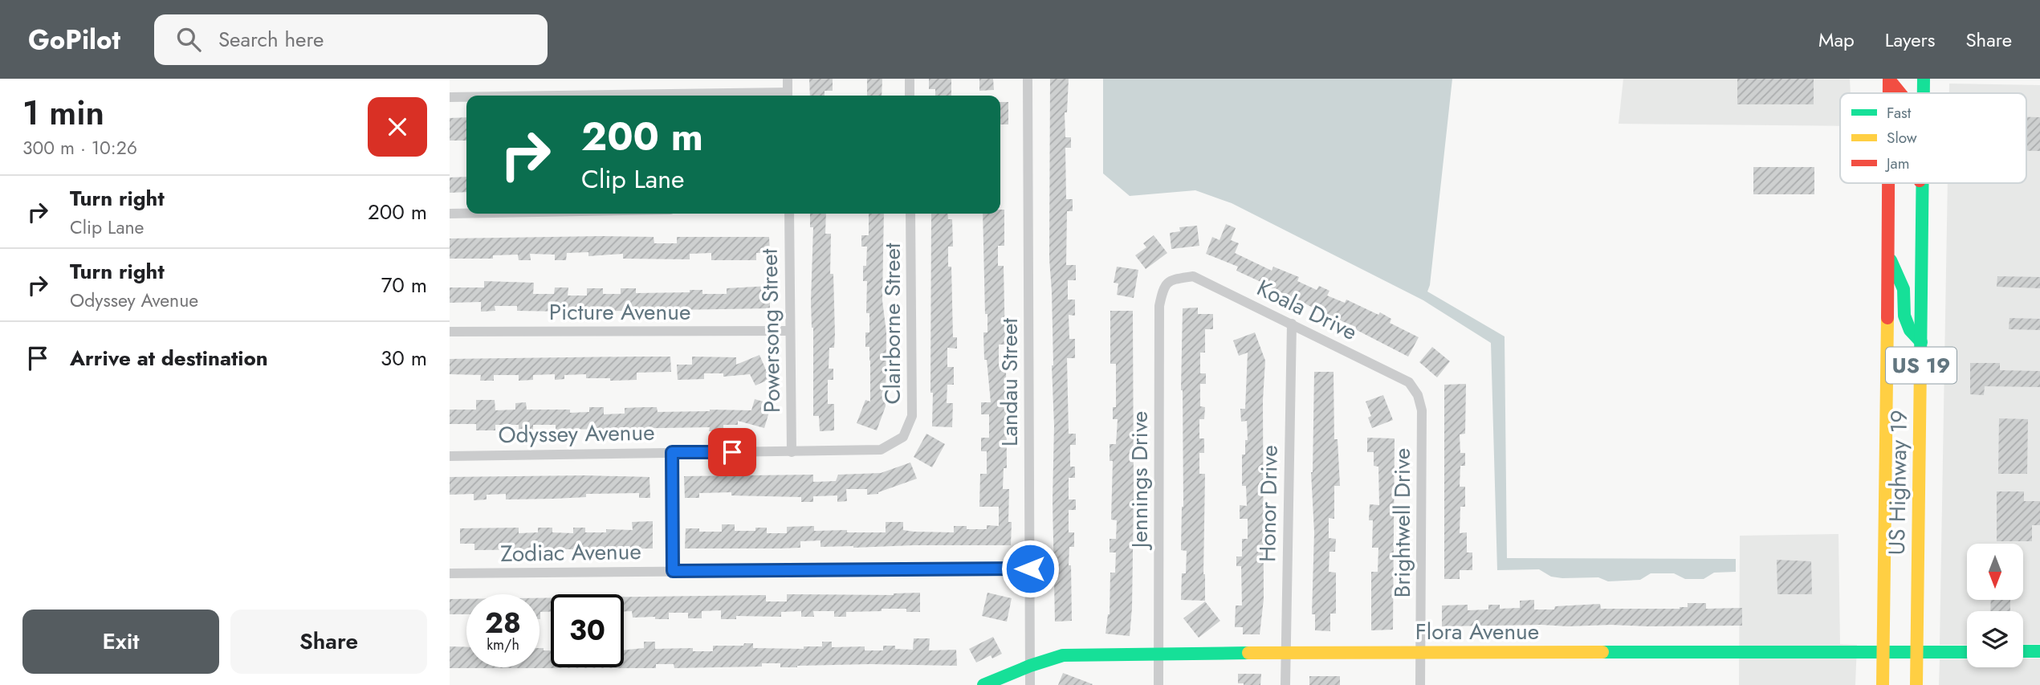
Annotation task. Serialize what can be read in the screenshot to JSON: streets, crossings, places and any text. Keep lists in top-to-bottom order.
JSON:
{
  "streets": {
    "main road": ["US 19", "US Highway 19", "Flora Avenue"],
    "street": [
      "Koala Drive",
      "Picture Avenue",
      "Clairborne Street",
      "Powersong Street",
      "Landau Street",
      "Odyssey Avenue",
      "Jennings Drive",
      "Honor Drive",
      "Brightwell Drive",
      "Zodiac Avenue"
    ]
  },
  "crossings": [
    ["Koala Drive", "Jennings Drive"],
    ["Koala Drive", "Honor Drive"],
    ["Koala Drive", "Brightwell Drive"],
    ["Picture Avenue", "Powersong Street"],
    ["Clairborne Street", "Odyssey Avenue"],
    ["Powersong Street", "Odyssey Avenue"],
    ["Landau Street", "Zodiac Avenue"],
    ["Landau Street", "Flora Avenue"],
    ["Jennings Drive", "Flora Avenue"],
    ["US Highway 19", "Flora Avenue"],
    ["Honor Drive", "Flora Avenue"],
    ["Brightwell Drive", "Flora Avenue"]
  ],
  "legend": ["Fast", "Slow", "Jam"],
  "north": "bottom",
  "page": {
    "header": "GoPilot",
    "search": "Search here",
    "nav": ["Map", "Layers", "Share"],
    "heading": ["1 min", "300 m · 10:26"],
    "turn": ["200 m", "Clip Lane"],
    "list": [
      {
        "name": "Turn right",
        "note": "Clip Lane",
        "value": "200 m"
      },
      {
        "name": "Turn right",
        "note": "Odyssey Avenue",
        "value": "70 m"
      },
      {
        "name": "Arrive at destination",
        "value": "30 m"
      }
    ],
    "speed": "28 km/h",
    "limit": "30",
    "buttons": ["Exit", "Share"]
  }
}
